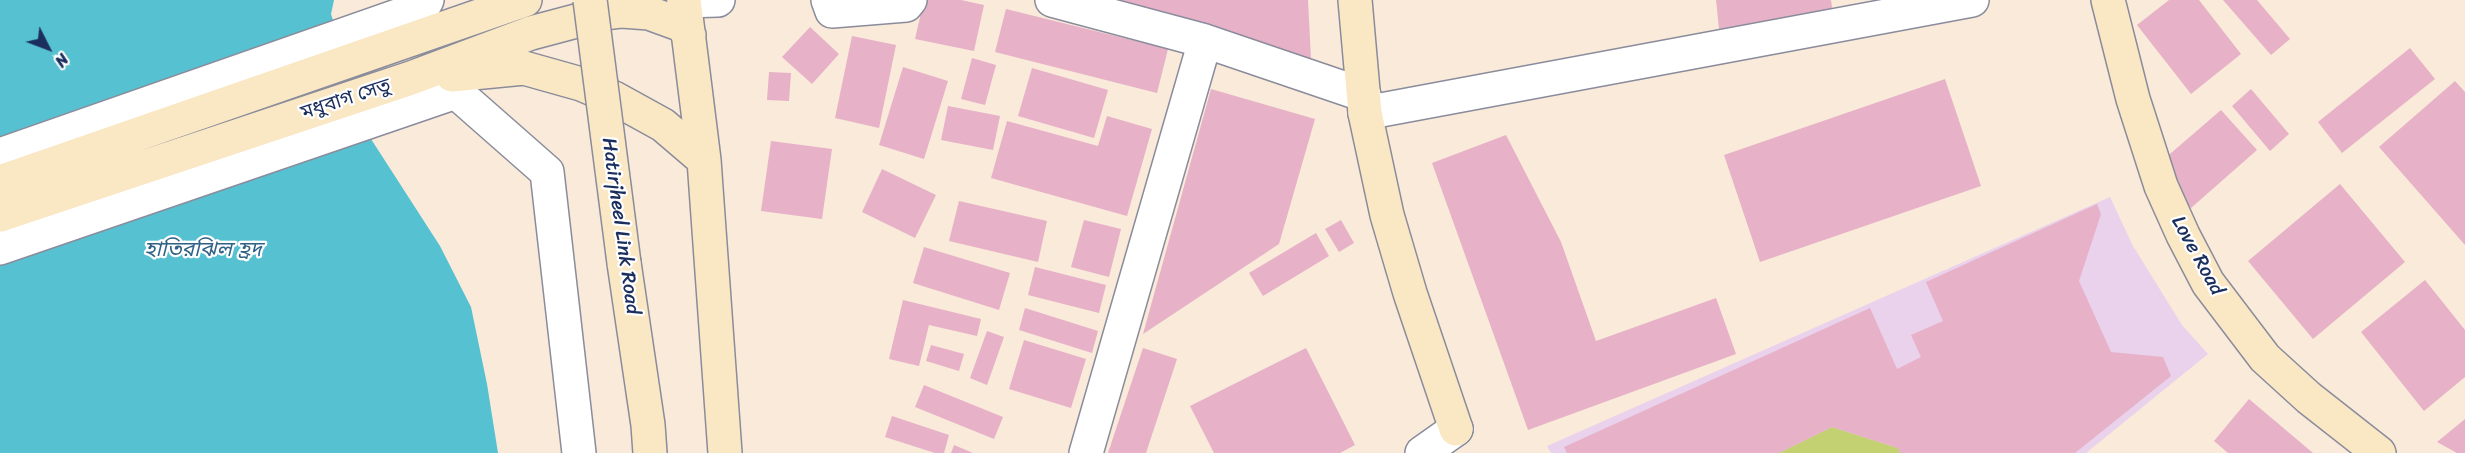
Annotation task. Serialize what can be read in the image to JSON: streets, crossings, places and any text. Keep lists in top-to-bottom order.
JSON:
{
  "streets": {
    "main road": ["মধুবাগ সেতু", "Hatirjheel Link Road", "Love Road"]
  },
  "water": ["হাতিরঝিল হ্রদ"],
  "north": "bottom right"
}
